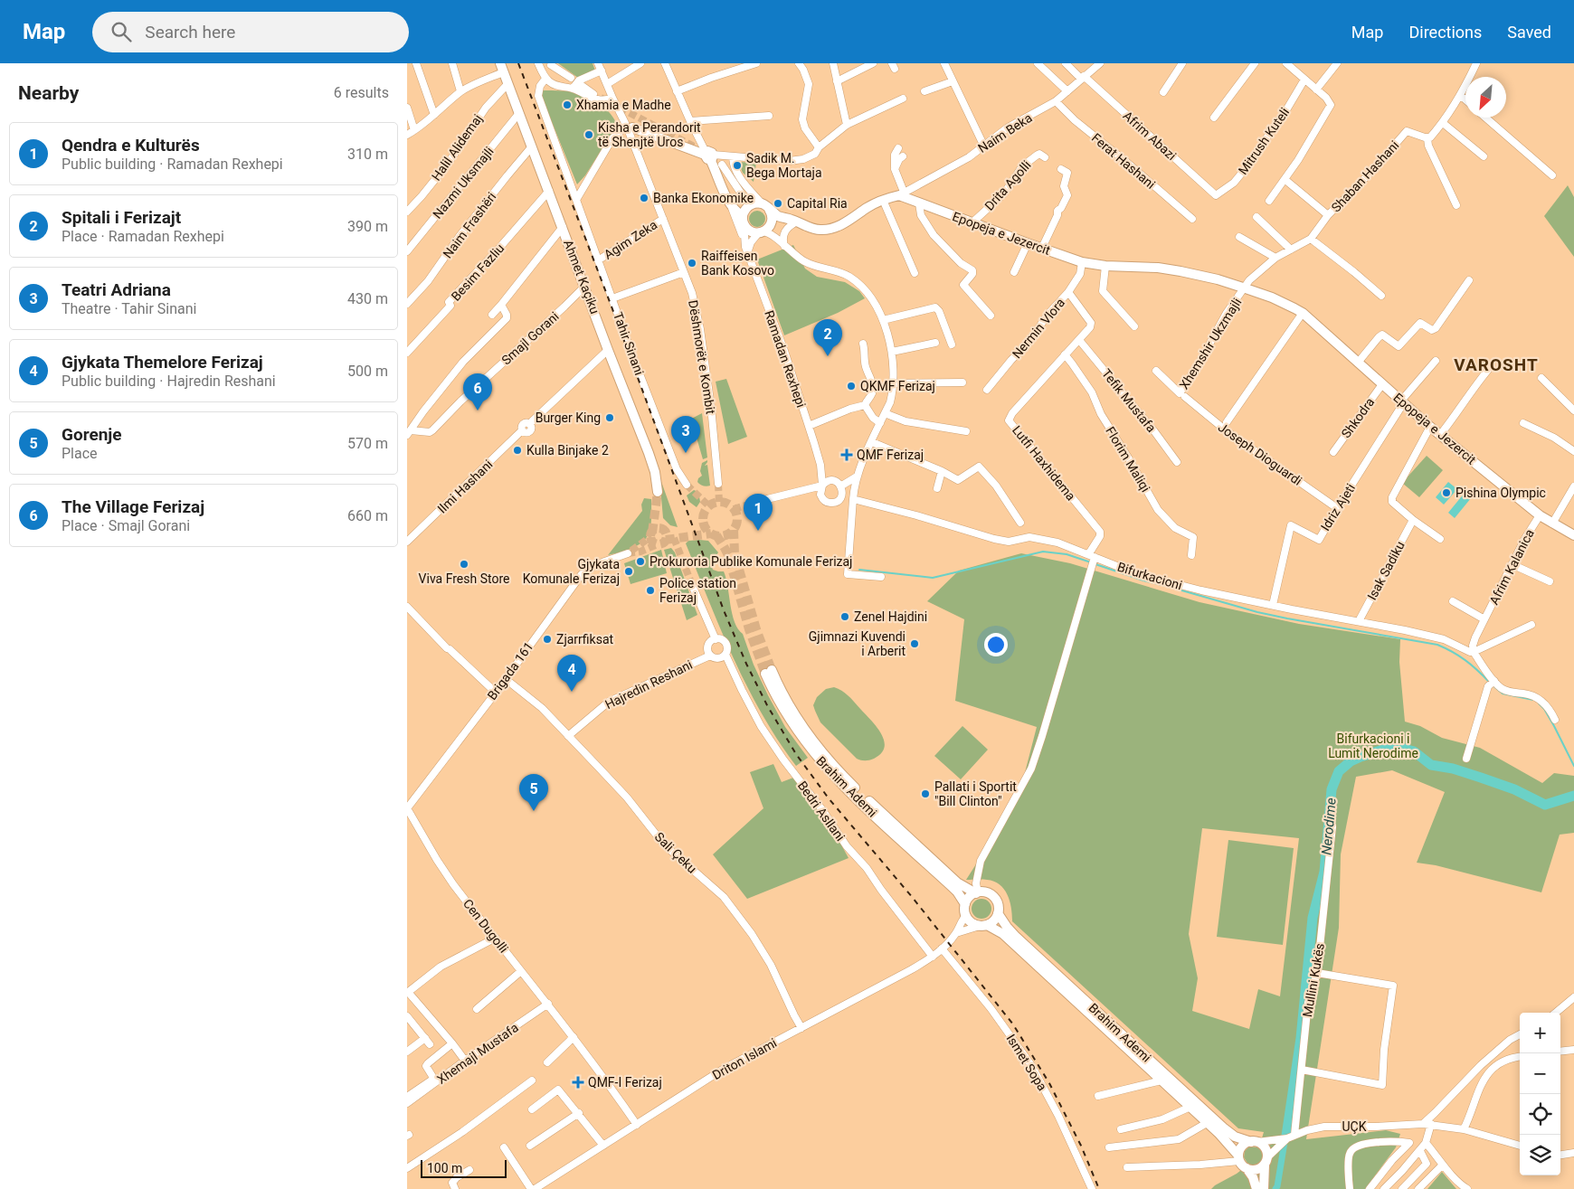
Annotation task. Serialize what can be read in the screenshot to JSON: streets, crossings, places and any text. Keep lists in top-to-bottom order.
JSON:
{
  "streets": {
    "main road": ["Epopeja e Jezercit", "Ahmet Kaçiku", "Brahim Ademi"],
    "street": [
      "Naim Beka",
      "Afrim Abazi",
      "Mitrush Kuteli",
      "Halil Alidemaj",
      "Ferat Hashani",
      "Shaban Hashani",
      "Nazmi Uksmajli",
      "Drita Agolli",
      "Naim Frashëri",
      "Agim Zeka",
      "Besim Fazliu",
      "Nermin Vlora",
      "Smajl Gorani",
      "Tahir Sinani",
      "Xhemshir Ukzmajli",
      "Dëshmorët e Kombit",
      "Ramadan Rexhepi",
      "Tefik Mustafa",
      "Shkodra",
      "Joseph Dioguardi",
      "Florim Maliqi",
      "Lutfi Haxhidema",
      "Ilmi Hashani",
      "Idriz Ajeti",
      "Afrim Kalanica",
      "Isak Sadiku",
      "Bifurkacioni",
      "Brigada 161",
      "Hajredin Reshani",
      "Bedri Asllani",
      "Sali Çeku",
      "Cen Dugolli",
      "Mullini Kukës",
      "Xhemajl Mustafa",
      "Driton Islami",
      "Ismet Sopa",
      "UÇK"
    ]
  },
  "crossings": [
    ["Naim Beka", "Afrim Abazi"],
    ["Naim Beka", "Ferat Hashani"],
    ["Naim Beka", "Epopeja e Jezercit"],
    ["Afrim Abazi", "Mitrush Kuteli"],
    ["Halil Alidemaj", "Ahmet Kaçiku"],
    ["Shaban Hashani", "Epopeja e Jezercit"],
    ["Shaban Hashani", "Xhemshir Ukzmajli"],
    ["Nazmi Uksmajli", "Ahmet Kaçiku"],
    ["Drita Agolli", "Epopeja e Jezercit"],
    ["Naim Frashëri", "Ahmet Kaçiku"],
    ["Epopeja e Jezercit", "Nermin Vlora"],
    ["Epopeja e Jezercit", "Xhemshir Ukzmajli"],
    ["Epopeja e Jezercit", "Shkodra"],
    ["Epopeja e Jezercit", "Idriz Ajeti"],
    ["Epopeja e Jezercit", "Afrim Kalanica"],
    ["Agim Zeka", "Tahir Sinani"],
    ["Agim Zeka", "Dëshmorët e Kombit"],
    ["Besim Fazliu", "Ahmet Kaçiku"],
    ["Ahmet Kaçiku", "Smajl Gorani"],
    ["Ahmet Kaçiku", "Ilmi Hashani"],
    ["Nermin Vlora", "Lutfi Haxhidema"],
    ["Ramadan Rexhepi", "Bifurkacioni"],
    ["Tefik Mustafa", "Lutfi Haxhidema"],
    ["Joseph Dioguardi", "Idriz Ajeti"],
    ["Florim Maliqi", "Lutfi Haxhidema"],
    ["Lutfi Haxhidema", "Bifurkacioni"],
    ["Idriz Ajeti", "Bifurkacioni"],
    ["Afrim Kalanica", "Bifurkacioni"],
    ["Isak Sadiku", "Bifurkacioni"],
    ["Brigada 161", "Sali Çeku"],
    ["Brigada 161", "Cen Dugolli"],
    ["Hajredin Reshani", "Bedri Asllani"],
    ["Hajredin Reshani", "Sali Çeku"],
    ["Brahim Ademi", "Driton Islami"],
    ["Brahim Ademi", "UÇK"],
    ["Bedri Asllani", "Driton Islami"],
    ["Sali Çeku", "Driton Islami"],
    ["Cen Dugolli", "Xhemajl Mustafa"],
    ["Cen Dugolli", "Driton Islami"],
    ["Mullini Kukës", "UÇK"],
    ["Driton Islami", "Ismet Sopa"]
  ],
  "districts": ["VAROSHT"],
  "water": ["Nerodime"],
  "parks": ["Bifurkacioni i Lumit Nerodime"],
  "places": {
    "other": [
      "Xhamia e Madhe",
      "Kisha e Perandorit të Shenjtë Uros",
      "Sadik M. Bega Mortaja",
      "Banka Ekonomike",
      "Capital Ria",
      "Raiffeisen Bank Kosovo",
      "QKMF Ferizaj",
      "Burger King",
      "Kulla Binjake 2",
      "Pishina Olympic",
      "Prokuroria Publike Komunale Ferizaj",
      "Viva Fresh Store",
      "Gjykata Komunale Ferizaj",
      "Police station Ferizaj",
      "Zenel Hajdini",
      "Zjarrfiksat",
      "Gjimnazi Kuvendi i Arberit",
      "Pallati i Sportit \"Bill Clinton\""
    ],
    "health": ["QMF Ferizaj", "QMF-I Ferizaj"]
  },
  "scale_bar": "100 m",
  "north": "bottom left",
  "page": {
    "header": "Map",
    "search": "Search here",
    "nav": ["Map", "Directions", "Saved"],
    "heading": ["Nearby", "6 results"],
    "list": [
      {
        "mark": "1",
        "name": "Qendra e Kulturës",
        "note": "Public building · Ramadan Rexhepi",
        "value": "310 m"
      },
      {
        "mark": "2",
        "name": "Spitali i Ferizajt",
        "note": "Place · Ramadan Rexhepi",
        "value": "390 m"
      },
      {
        "mark": "3",
        "name": "Teatri Adriana",
        "note": "Theatre · Tahir Sinani",
        "value": "430 m"
      },
      {
        "mark": "4",
        "name": "Gjykata Themelore Ferizaj",
        "note": "Public building · Hajredin Reshani",
        "value": "500 m"
      },
      {
        "mark": "5",
        "name": "Gorenje",
        "note": "Place",
        "value": "570 m"
      },
      {
        "mark": "6",
        "name": "The Village Ferizaj",
        "note": "Place · Smajl Gorani",
        "value": "660 m"
      }
    ],
    "pins": [
      "2",
      "6",
      "3",
      "1",
      "4",
      "5"
    ],
    "map_buttons": ["+", "−"],
    "scale": "100 m"
  }
}
